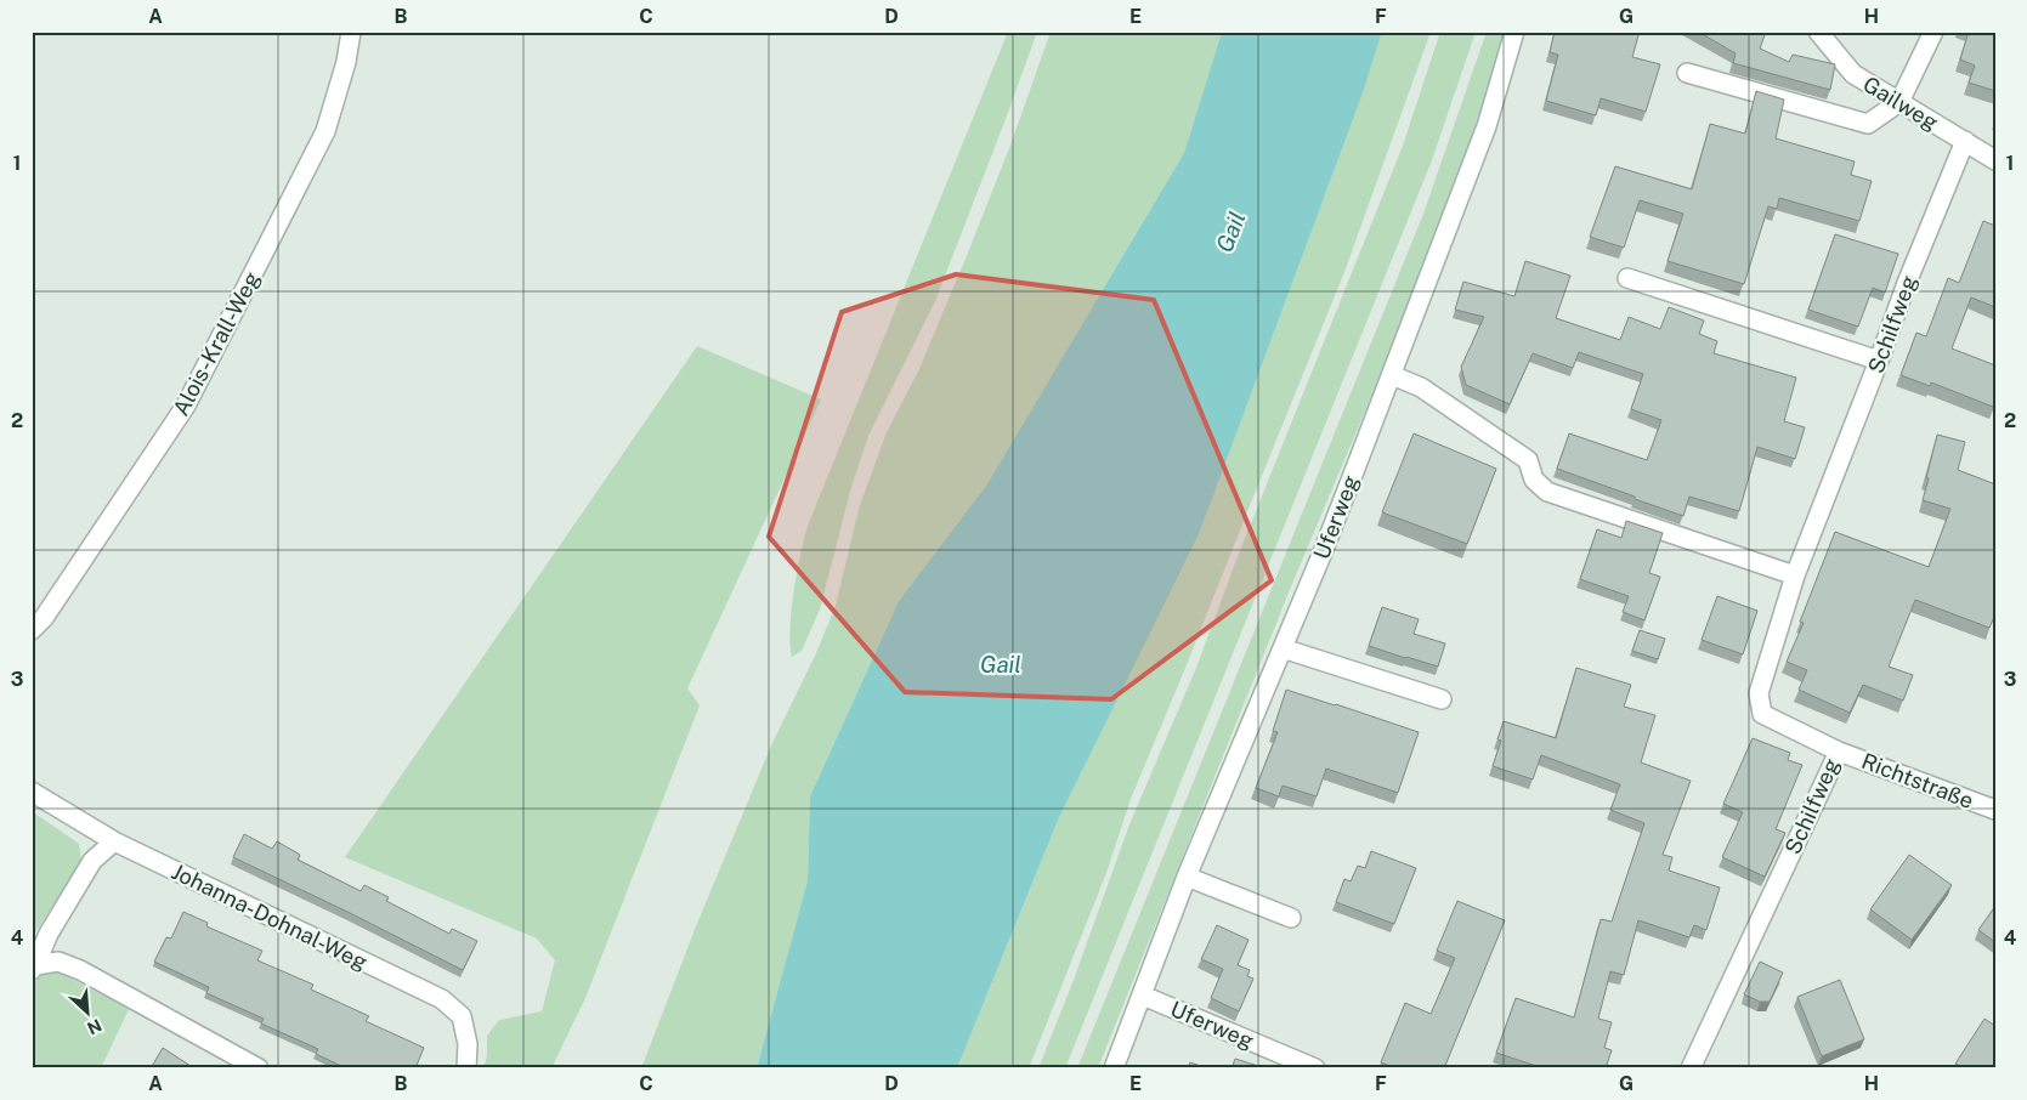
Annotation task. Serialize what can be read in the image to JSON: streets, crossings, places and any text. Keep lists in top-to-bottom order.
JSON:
{
  "streets": {
    "street": [
      "Gailweg",
      "Schilfweg",
      "Alois-Krall-Weg",
      "Uferweg",
      "Richtstraße",
      "Johanna-Dohnal-Weg"
    ]
  },
  "crossings": [
    ["Gailweg", "Schilfweg"],
    ["Schilfweg", "Richtstraße"]
  ],
  "water": ["Gail"],
  "north": "bottom right",
  "grid": {
    "columns": [
      "A",
      "B",
      "C",
      "D",
      "E",
      "F",
      "G",
      "H"
    ],
    "rows": [
      "1",
      "2",
      "3",
      "4"
    ]
  }
}
